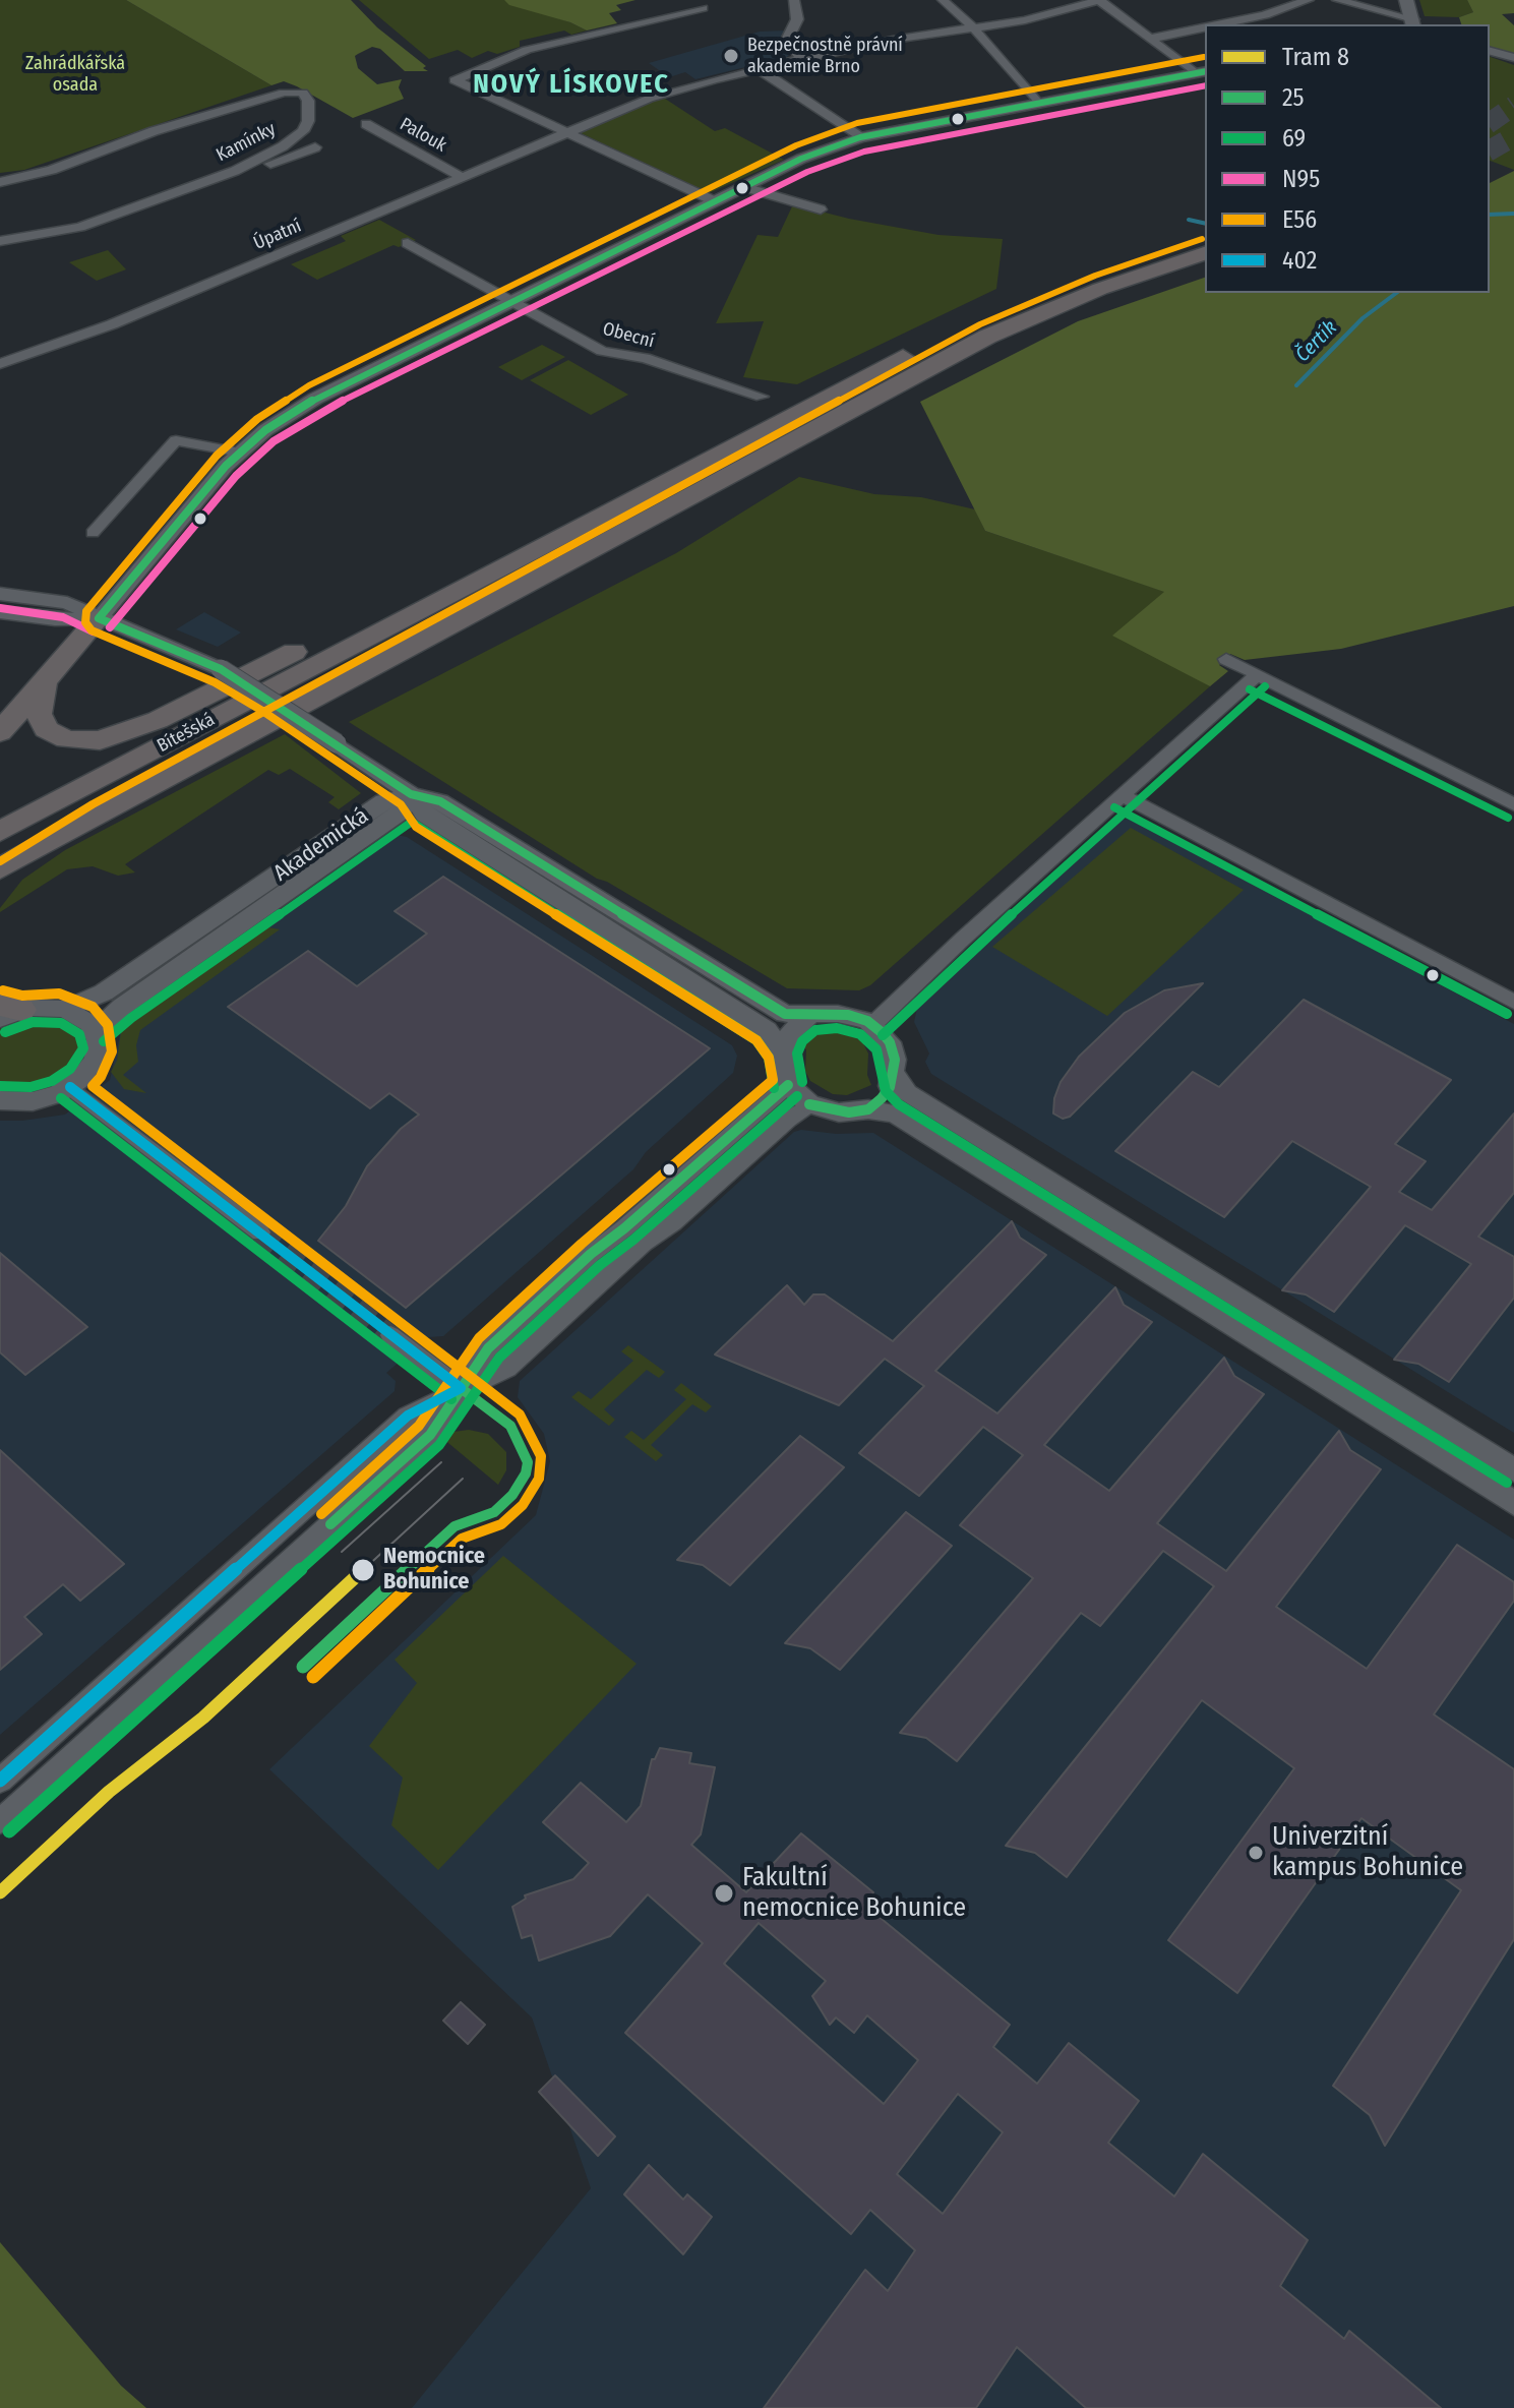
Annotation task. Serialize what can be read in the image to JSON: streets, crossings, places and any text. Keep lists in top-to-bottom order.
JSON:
{
  "streets": {
    "highway": ["Bítešská"],
    "street": [
      "Palouk",
      "Kamínky",
      "Úpatní",
      "Obecní",
      "Akademická"
    ]
  },
  "crossings": [
    ["Palouk", "Úpatní"]
  ],
  "districts": ["NOVÝ LÍSKOVEC"],
  "water": ["Čertík"],
  "parks": ["Zahrádkářská osada"],
  "places": [
    "Bezpečnostně právní akademie Brno",
    "Nemocnice Bohunice",
    "Univerzitní kampus Bohunice",
    "Fakultní nemocnice Bohunice"
  ],
  "lines": [
    "transit line E56",
    "transit line 25",
    "transit line N95",
    "transit line 69",
    "transit line 402",
    "tram line 8"
  ],
  "legend": [
    "Tram 8",
    "25",
    "69",
    "N95",
    "E56",
    "402"
  ]
}
